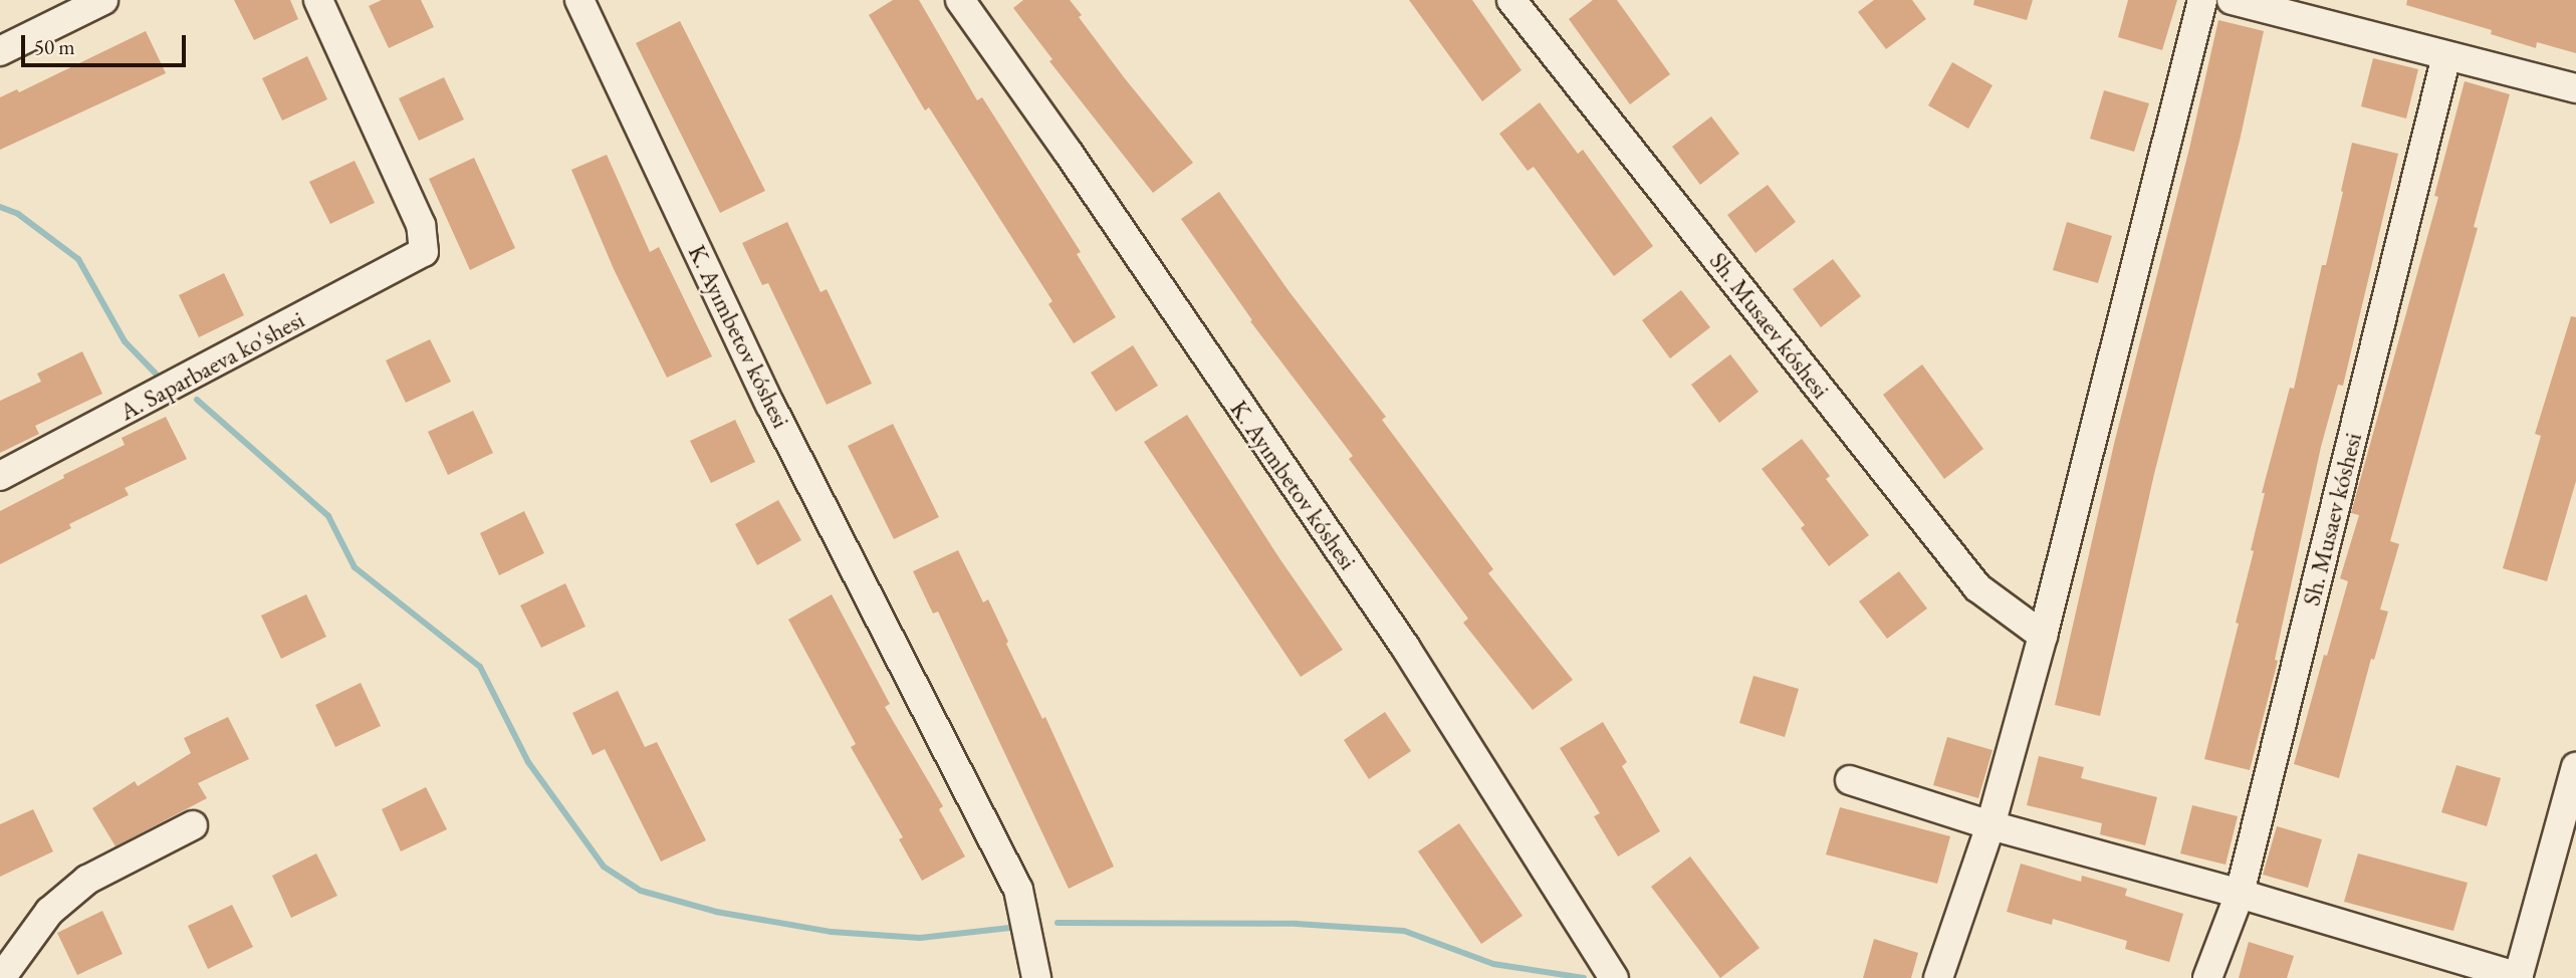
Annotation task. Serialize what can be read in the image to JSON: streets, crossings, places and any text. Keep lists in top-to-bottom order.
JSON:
{
  "streets": {
    "street": ["Sh. Musaev kóshesi", "K. Ayımbetov kóshesi", "A. Saparbaeva ko'shesi"]
  },
  "scale_bar": "50 m"
}
